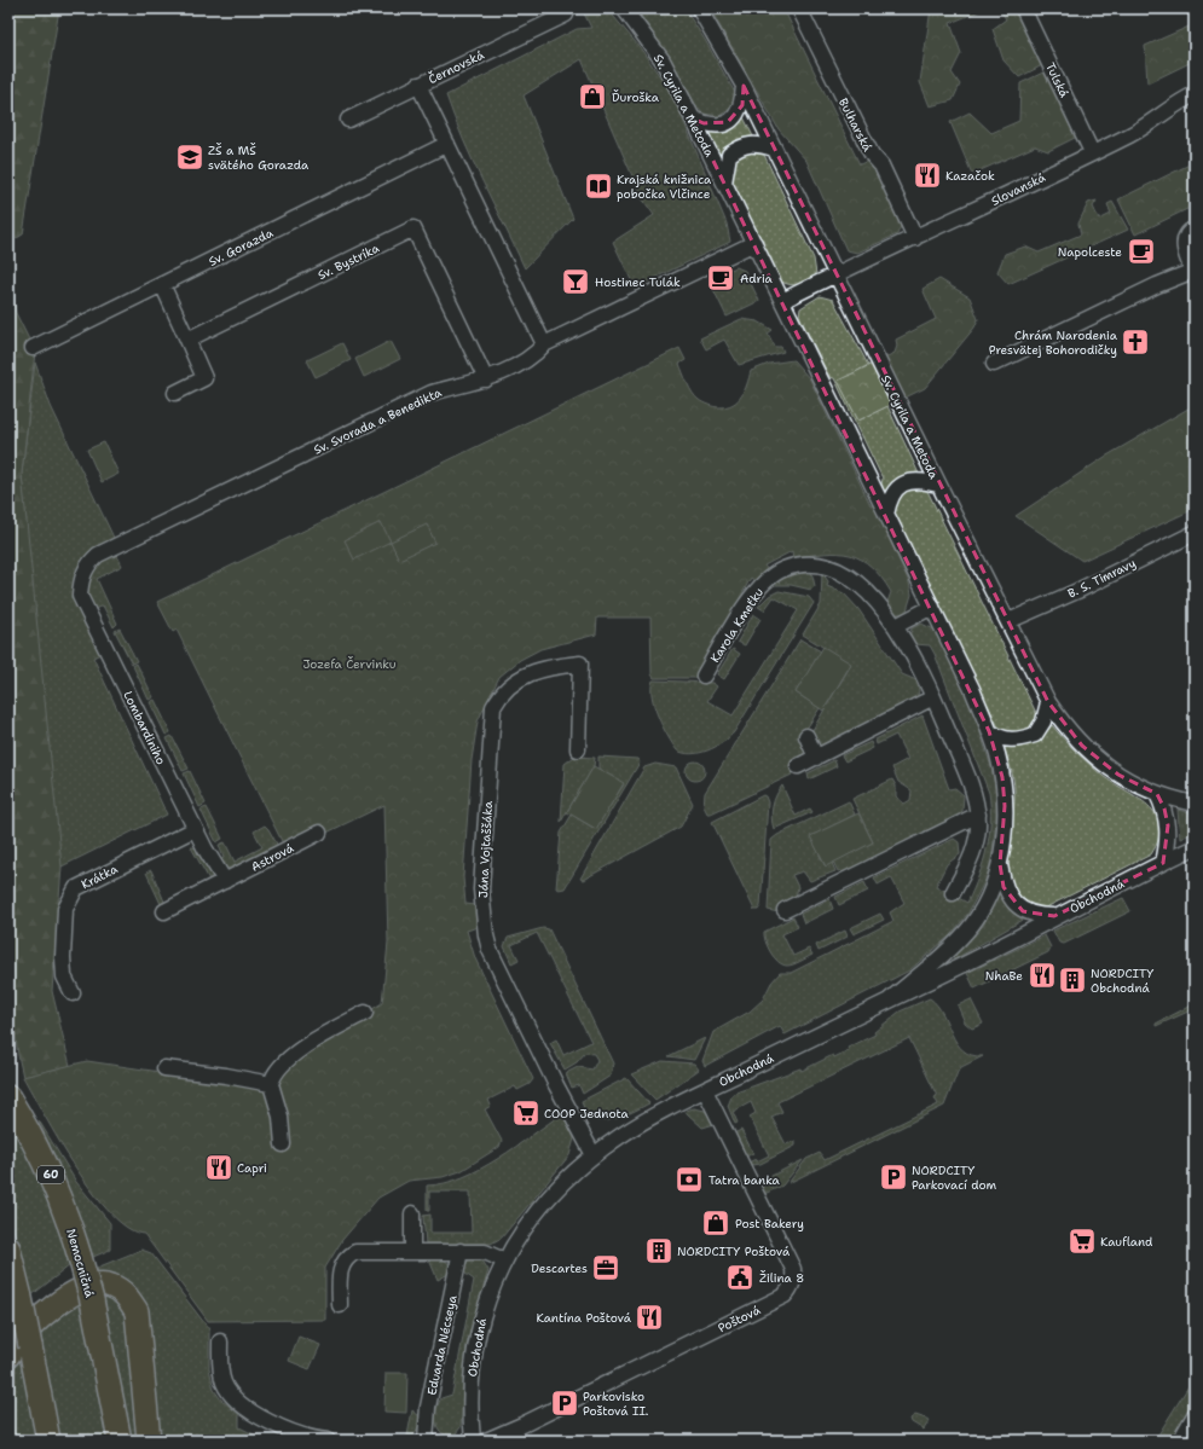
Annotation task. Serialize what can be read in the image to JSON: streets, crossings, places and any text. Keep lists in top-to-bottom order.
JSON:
{
  "streets": {
    "main road": ["60", "Nemocničná"],
    "street": [
      "Černovská",
      "Tulská",
      "Sv. Cyrila a Metoda",
      "Bulharská",
      "Slovanská",
      "Sv. Gorazda",
      "Sv. Bystríka",
      "Sv. Svorada a Benedikta",
      "B. S. Timravy",
      "Karola Kmeťku",
      "Lombardiniho",
      "Jána Vojtaššáka",
      "Astrová",
      "Krátka",
      "Obchodná",
      "Poštová",
      "Eduarda Nécseya"
    ]
  },
  "crossings": [
    ["Tulská", "Slovanská"],
    ["Sv. Cyrila a Metoda", "Slovanská"],
    ["Sv. Cyrila a Metoda", "Sv. Svorada a Benedikta"],
    ["Sv. Cyrila a Metoda", "B. S. Timravy"],
    ["Sv. Cyrila a Metoda", "Obchodná"],
    ["Bulharská", "Slovanská"],
    ["Sv. Bystríka", "Sv. Svorada a Benedikta"],
    ["Sv. Svorada a Benedikta", "Lombardiniho"],
    ["Lombardiniho", "Astrová"],
    ["Lombardiniho", "Krátka"],
    ["Jána Vojtaššáka", "Obchodná"],
    ["Obchodná", "Poštová"]
  ],
  "parks": ["Jozefa Červinku"],
  "places": {
    "shop": ["Ďuroška", "Post Bakery"],
    "school or university": ["ZŠ a MŠ svätého Gorazda"],
    "restaurant": [
      "Kazačok",
      "NhaBe",
      "Capri",
      "Kantína Poštová"
    ],
    "library": ["Krajská knižnica pobočka Vlčince"],
    "cafe": ["Napolceste", "Adria"],
    "bar": ["Hostinec Tulák"],
    "church": ["Chrám Narodenia Presvätej Bohorodičky"],
    "building": ["NORDCITY Obchodná", "NORDCITY Poštová"],
    "supermarket": ["COOP Jednota", "Kaufland"],
    "parking": ["NORDCITY Parkovací dom", "Parkovisko Poštová II."],
    "bank": ["Tatra banka"],
    "office": ["Descartes"],
    "public building": ["Žilina 8"]
  }
}
